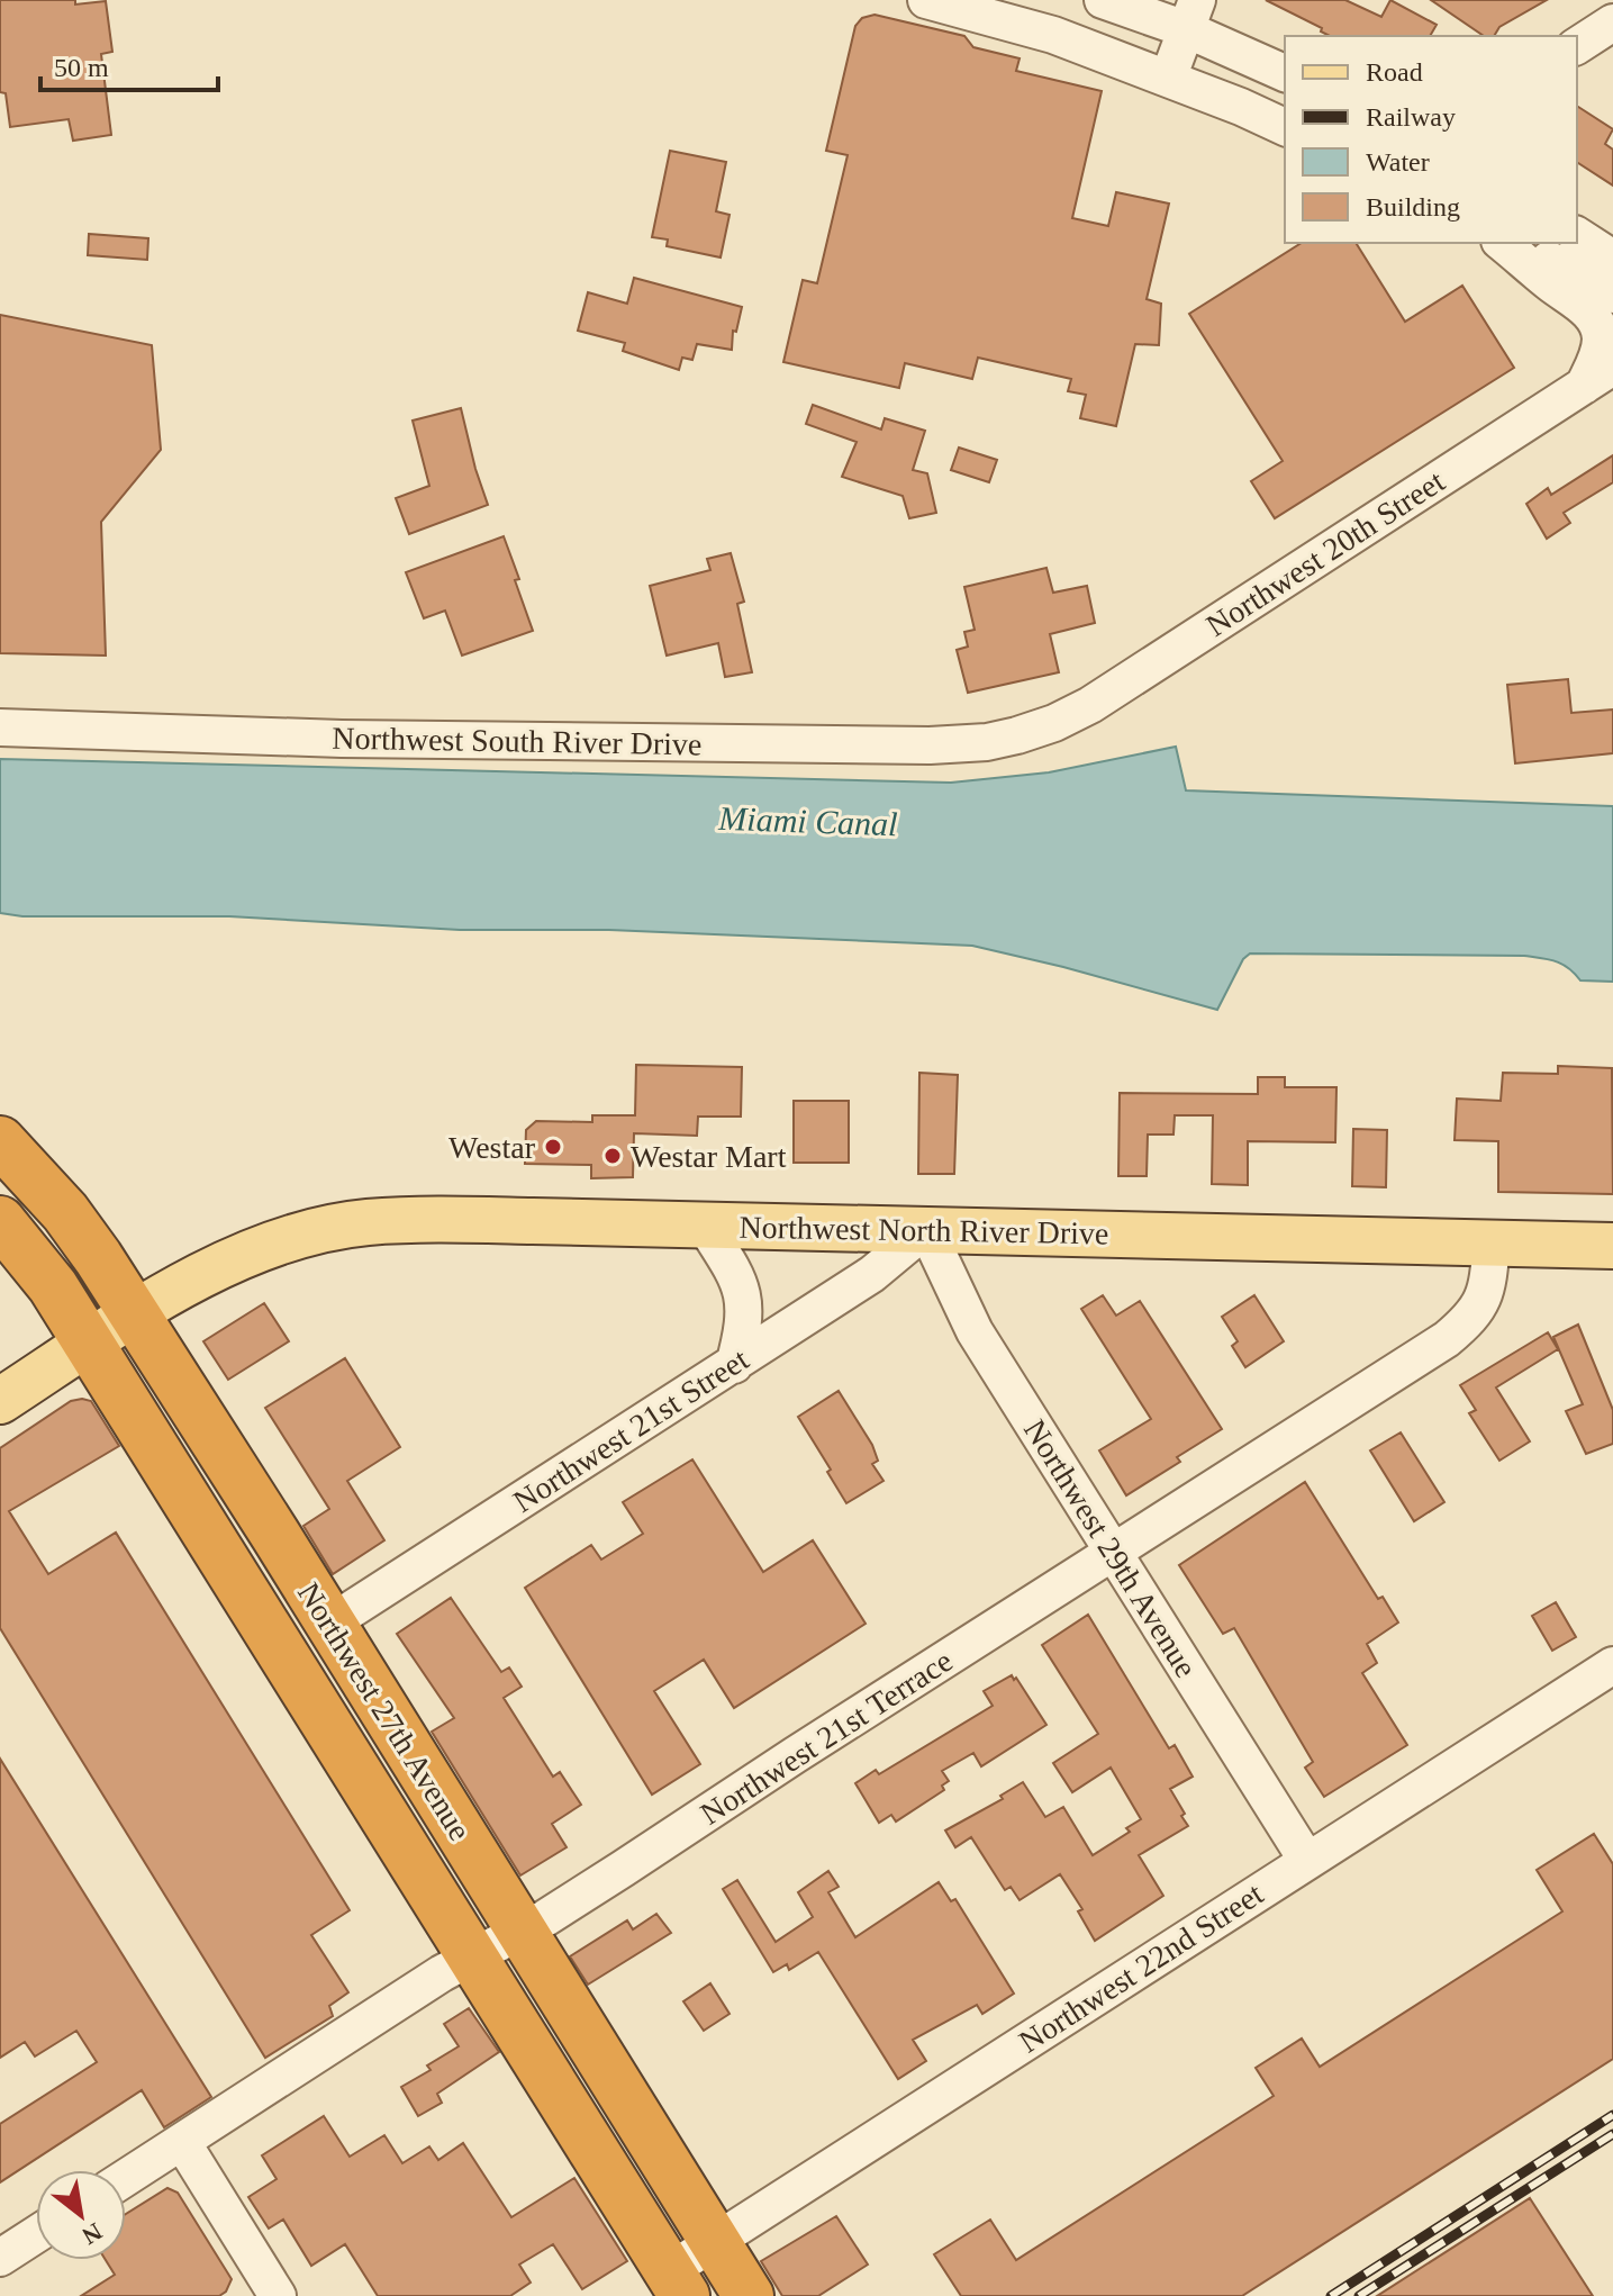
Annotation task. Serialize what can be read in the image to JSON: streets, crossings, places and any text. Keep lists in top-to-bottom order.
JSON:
{
  "streets": {
    "highway": ["Northwest 27th Avenue"],
    "main road": ["Northwest North River Drive"],
    "street": [
      "Northwest 20th Street",
      "Northwest South River Drive",
      "Northwest 21st Street",
      "Northwest 29th Avenue",
      "Northwest 21st Terrace",
      "Northwest 22nd Street"
    ]
  },
  "crossings": [
    ["Northwest 20th Street", "Northwest South River Drive"],
    ["Northwest North River Drive", "Northwest 21st Street"],
    ["Northwest North River Drive", "Northwest 29th Avenue"],
    ["Northwest North River Drive", "Northwest 27th Avenue"],
    ["Northwest North River Drive", "Northwest 21st Terrace"],
    ["Northwest 21st Street", "Northwest 29th Avenue"],
    ["Northwest 21st Street", "Northwest 27th Avenue"],
    ["Northwest 29th Avenue", "Northwest 21st Terrace"],
    ["Northwest 29th Avenue", "Northwest 22nd Street"],
    ["Northwest 27th Avenue", "Northwest 21st Terrace"],
    ["Northwest 27th Avenue", "Northwest 22nd Street"]
  ],
  "water": ["Miami Canal"],
  "places": ["Westar", "Westar Mart"],
  "legend": [
    "Road",
    "Railway",
    "Water",
    "Building"
  ],
  "scale_bar": "50 m",
  "north": "bottom right"
}
